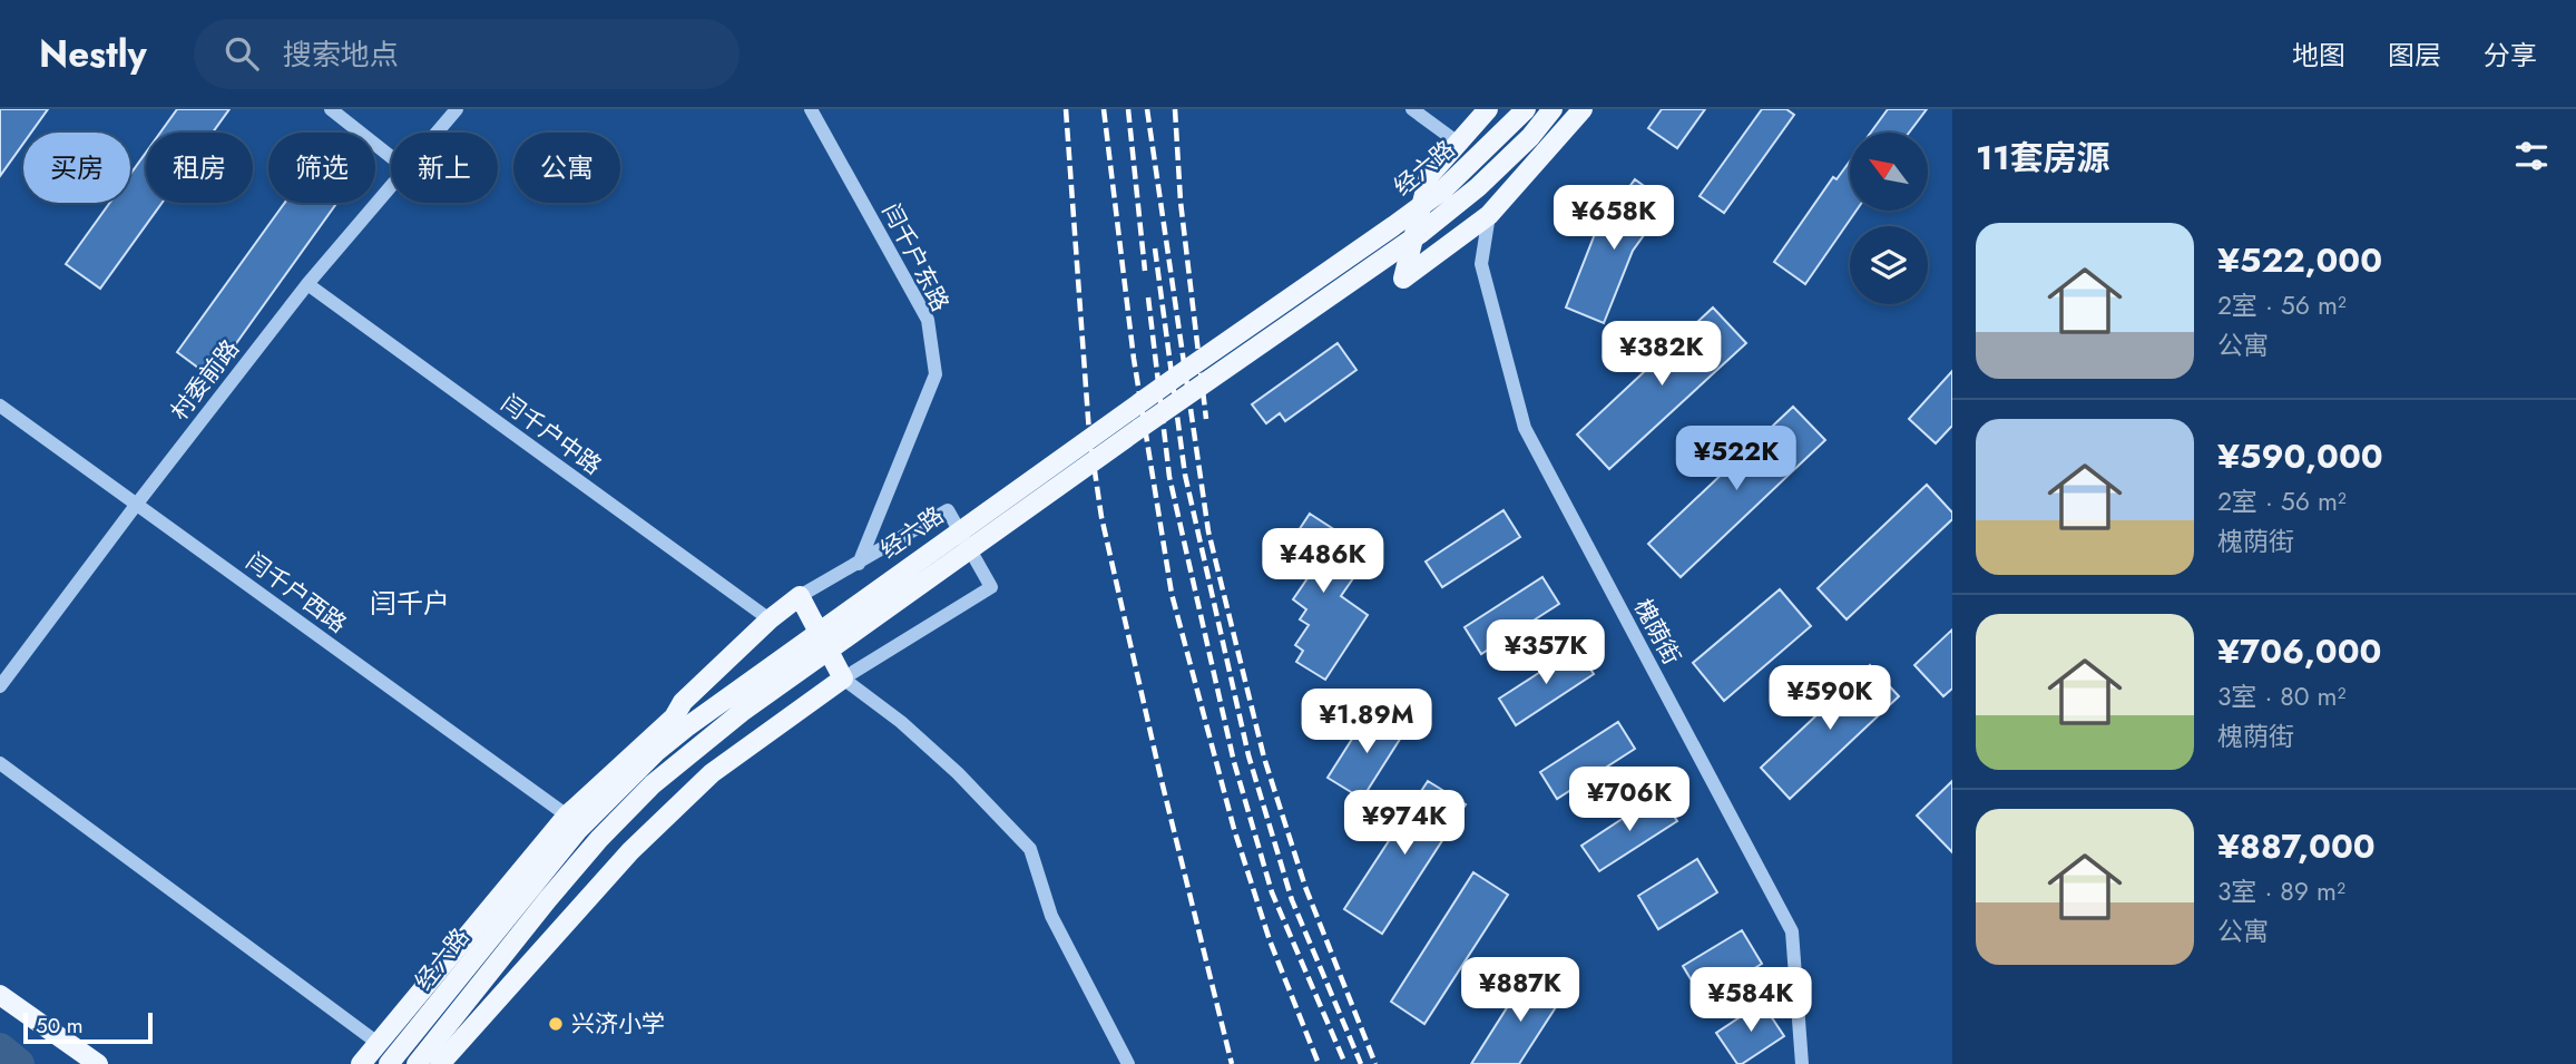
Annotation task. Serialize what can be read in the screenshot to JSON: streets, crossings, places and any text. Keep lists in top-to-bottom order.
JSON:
{
  "streets": {
    "main road": ["经六路"],
    "street": [
      "闫千户东路",
      "村委前路",
      "闫千户中路",
      "闫千户西路",
      "槐荫街"
    ]
  },
  "crossings": [
    ["村委前路", "闫千户中路"],
    ["村委前路", "闫千户西路"]
  ],
  "districts": ["闫千户"],
  "places": ["兴济小学"],
  "scale_bar": "50 m",
  "north": "top left",
  "page": {
    "header": "Nestly",
    "search": "搜索地点",
    "nav": ["地图", "图层", "分享"],
    "heading": "11套房源",
    "chip": [
      "买房",
      "租房",
      "筛选",
      "新上",
      "公寓"
    ],
    "price": [
      "¥658K",
      "¥382K",
      "¥522K",
      "¥486K",
      "¥357K",
      "¥590K",
      "¥1.89M",
      "¥706K",
      "¥974K",
      "¥887K",
      "¥584K"
    ],
    "list": [
      {
        "name": "¥522,000",
        "note": "2室 · 56 m² · 公寓"
      },
      {
        "name": "¥590,000",
        "note": "2室 · 56 m² · 槐荫街"
      },
      {
        "name": "¥706,000",
        "note": "3室 · 80 m² · 槐荫街"
      },
      {
        "name": "¥887,000",
        "note": "3室 · 89 m² · 公寓"
      }
    ],
    "scale": "50 m"
  }
}
